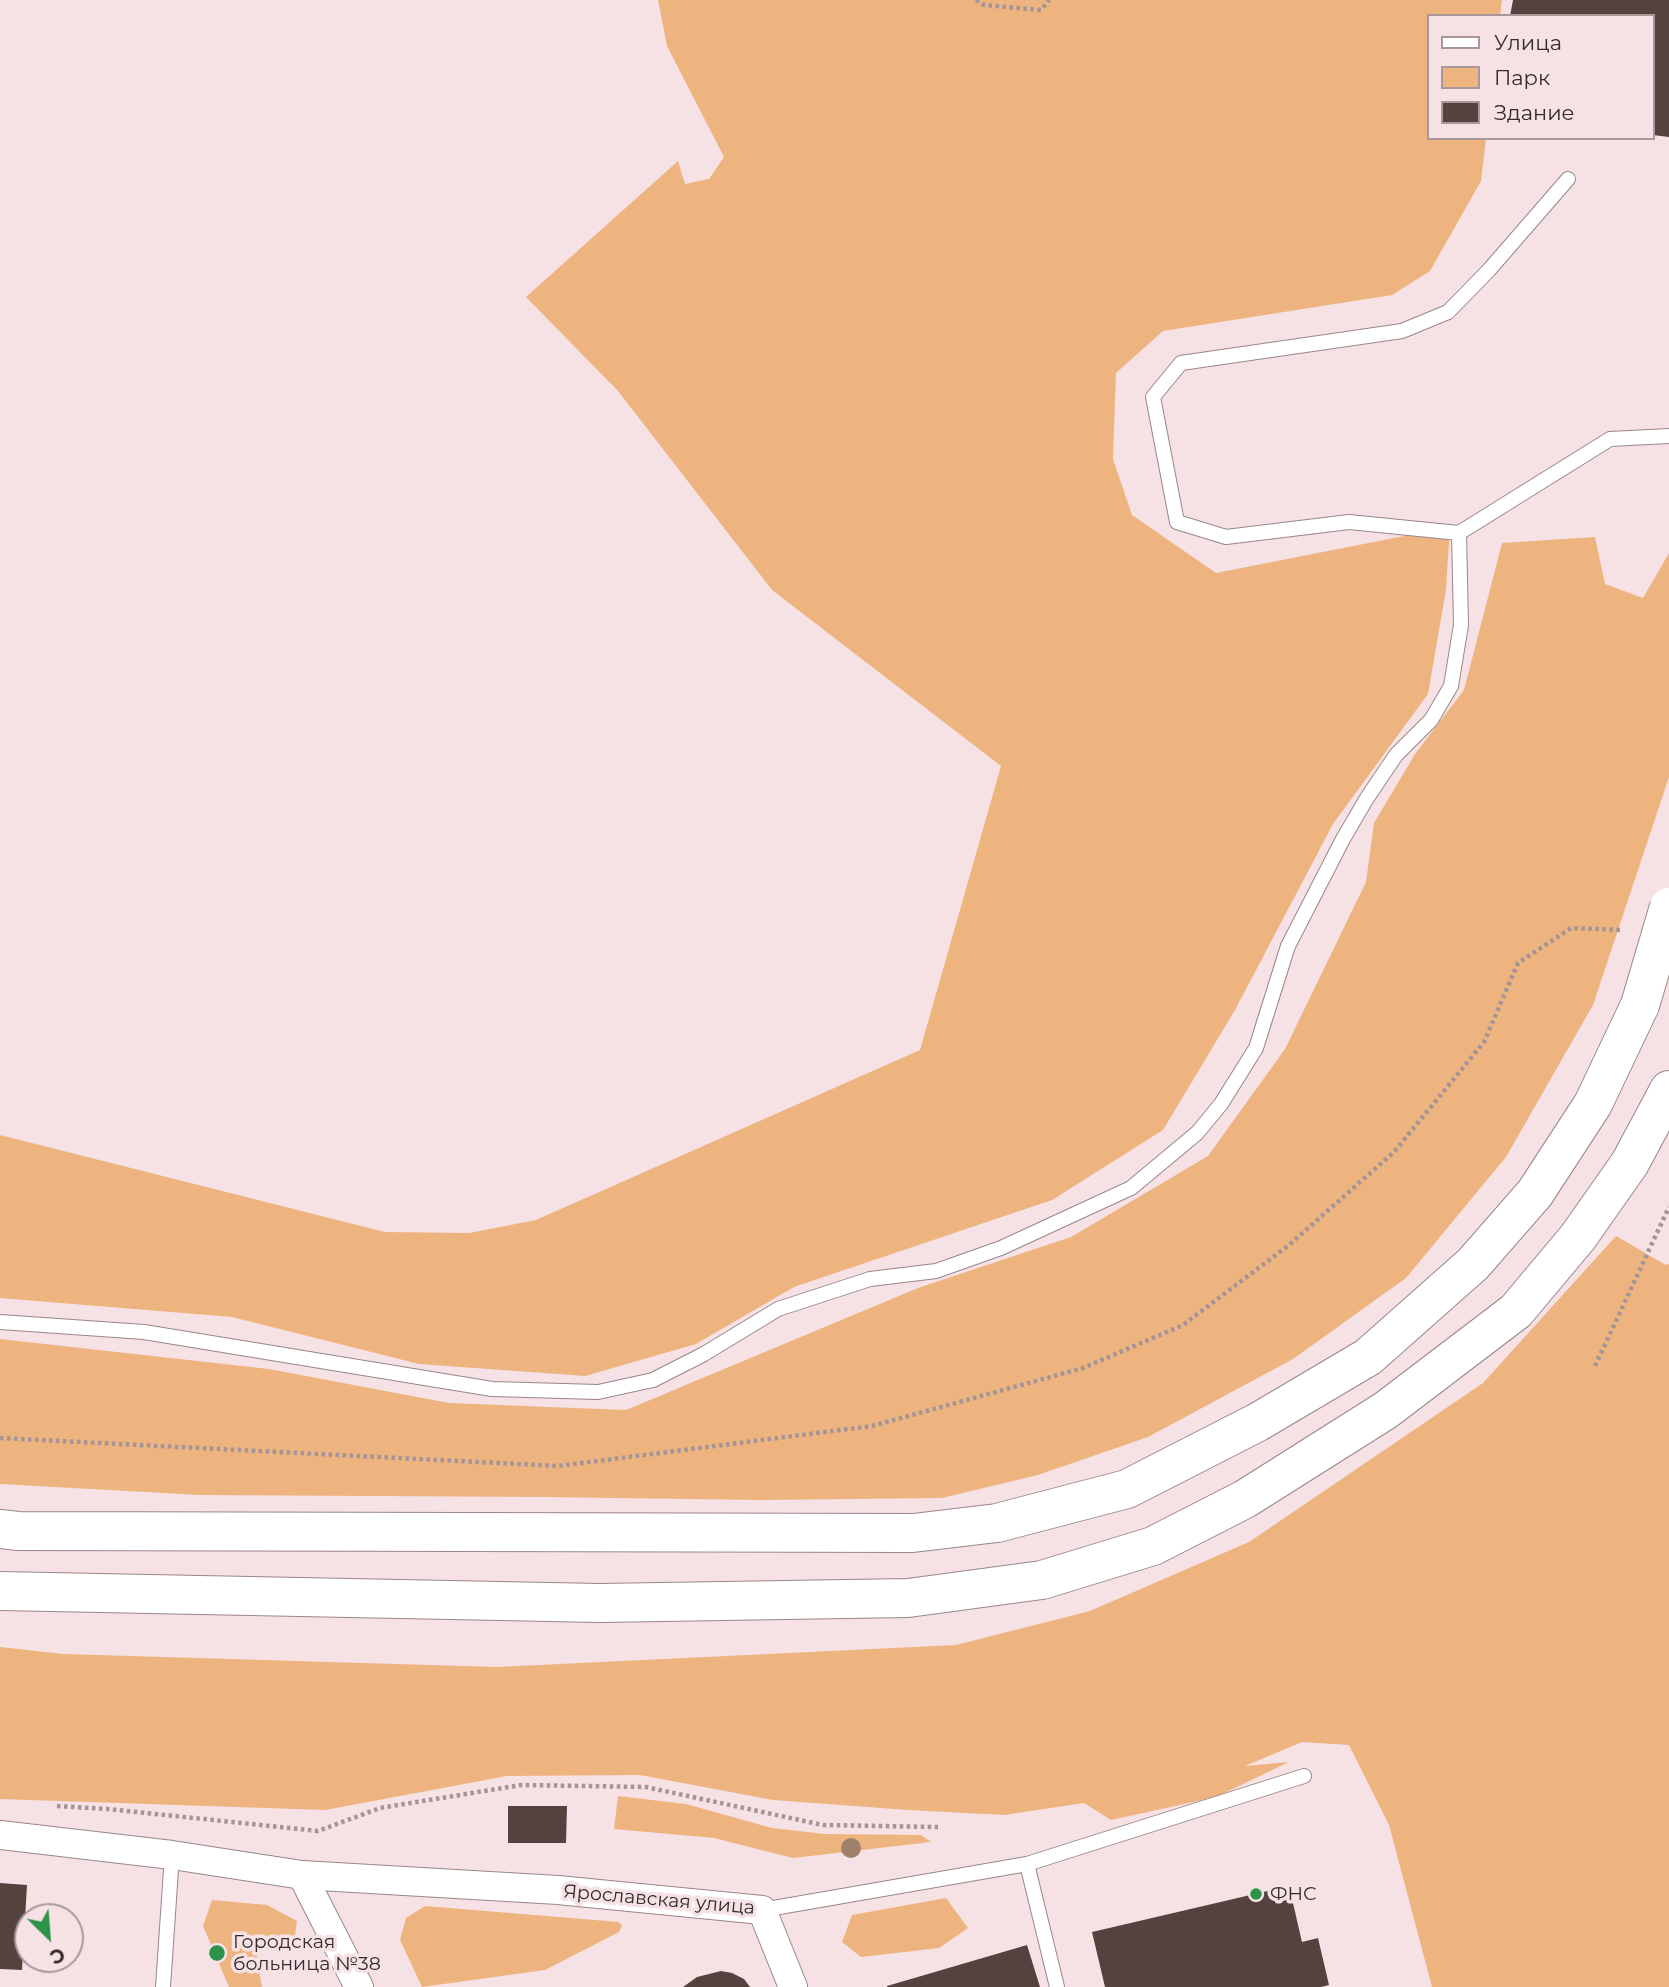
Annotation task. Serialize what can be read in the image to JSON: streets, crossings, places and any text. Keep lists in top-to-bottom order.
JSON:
{
  "streets": {
    "street": ["Ярославская улица"]
  },
  "places": ["ФНС", "Городская больница №38"],
  "legend": ["Улица", "Парк", "Здание"],
  "north": "bottom right"
}
